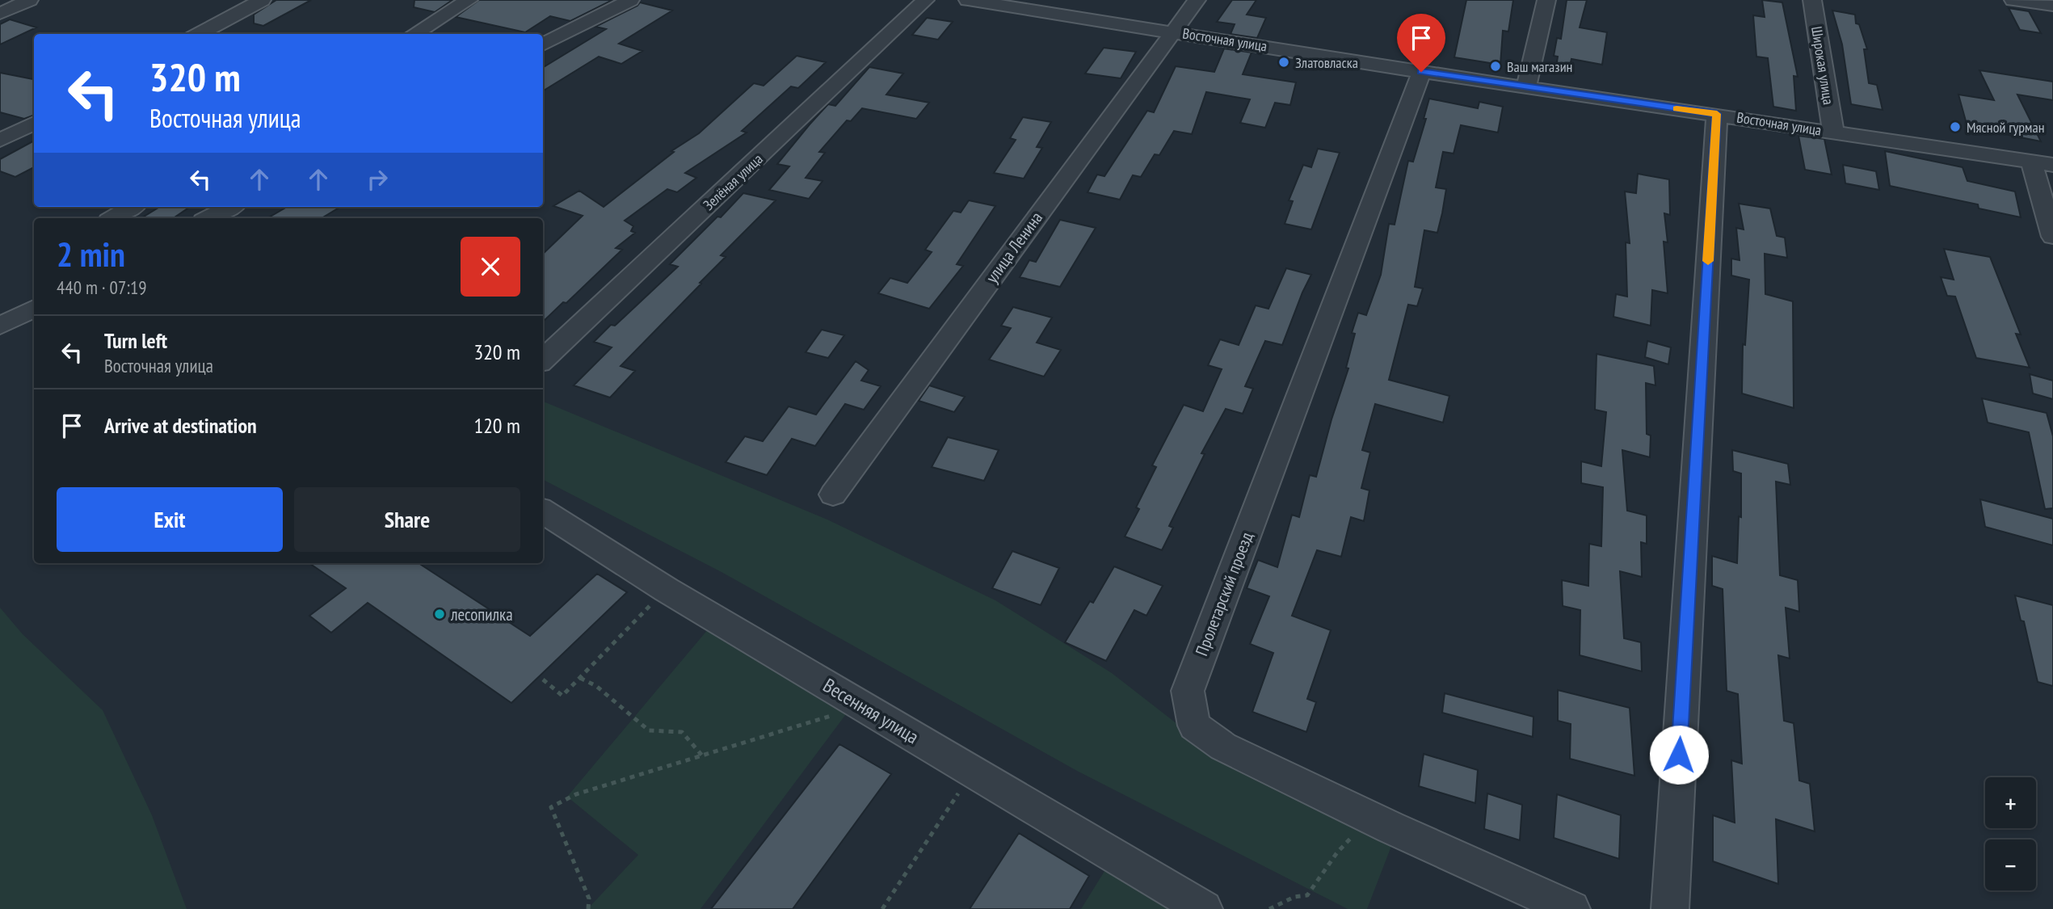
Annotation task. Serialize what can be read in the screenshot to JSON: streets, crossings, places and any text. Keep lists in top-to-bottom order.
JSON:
{
  "streets": {
    "street": [
      "Восточная улица",
      "Широкая улица",
      "Зелёная улица",
      "улица Ленина",
      "Пролетарский проезд",
      "Весенняя улица"
    ]
  },
  "crossings": [
    ["Восточная улица", "Широкая улица"],
    ["Восточная улица", "улица Ленина"],
    ["Восточная улица", "Пролетарский проезд"]
  ],
  "places": [
    "Златовласка",
    "Ваш магазин",
    "Мясной гурман",
    "лесопилка"
  ],
  "page": {
    "turn": ["320 m", "Восточная улица"],
    "heading": ["2 min", "440 m · 07:19"],
    "list": [
      {
        "name": "Turn left",
        "note": "Восточная улица",
        "value": "320 m"
      },
      {
        "name": "Arrive at destination",
        "value": "120 m"
      }
    ],
    "buttons": ["Exit", "Share"],
    "map_buttons": ["+", "−"]
  }
}
